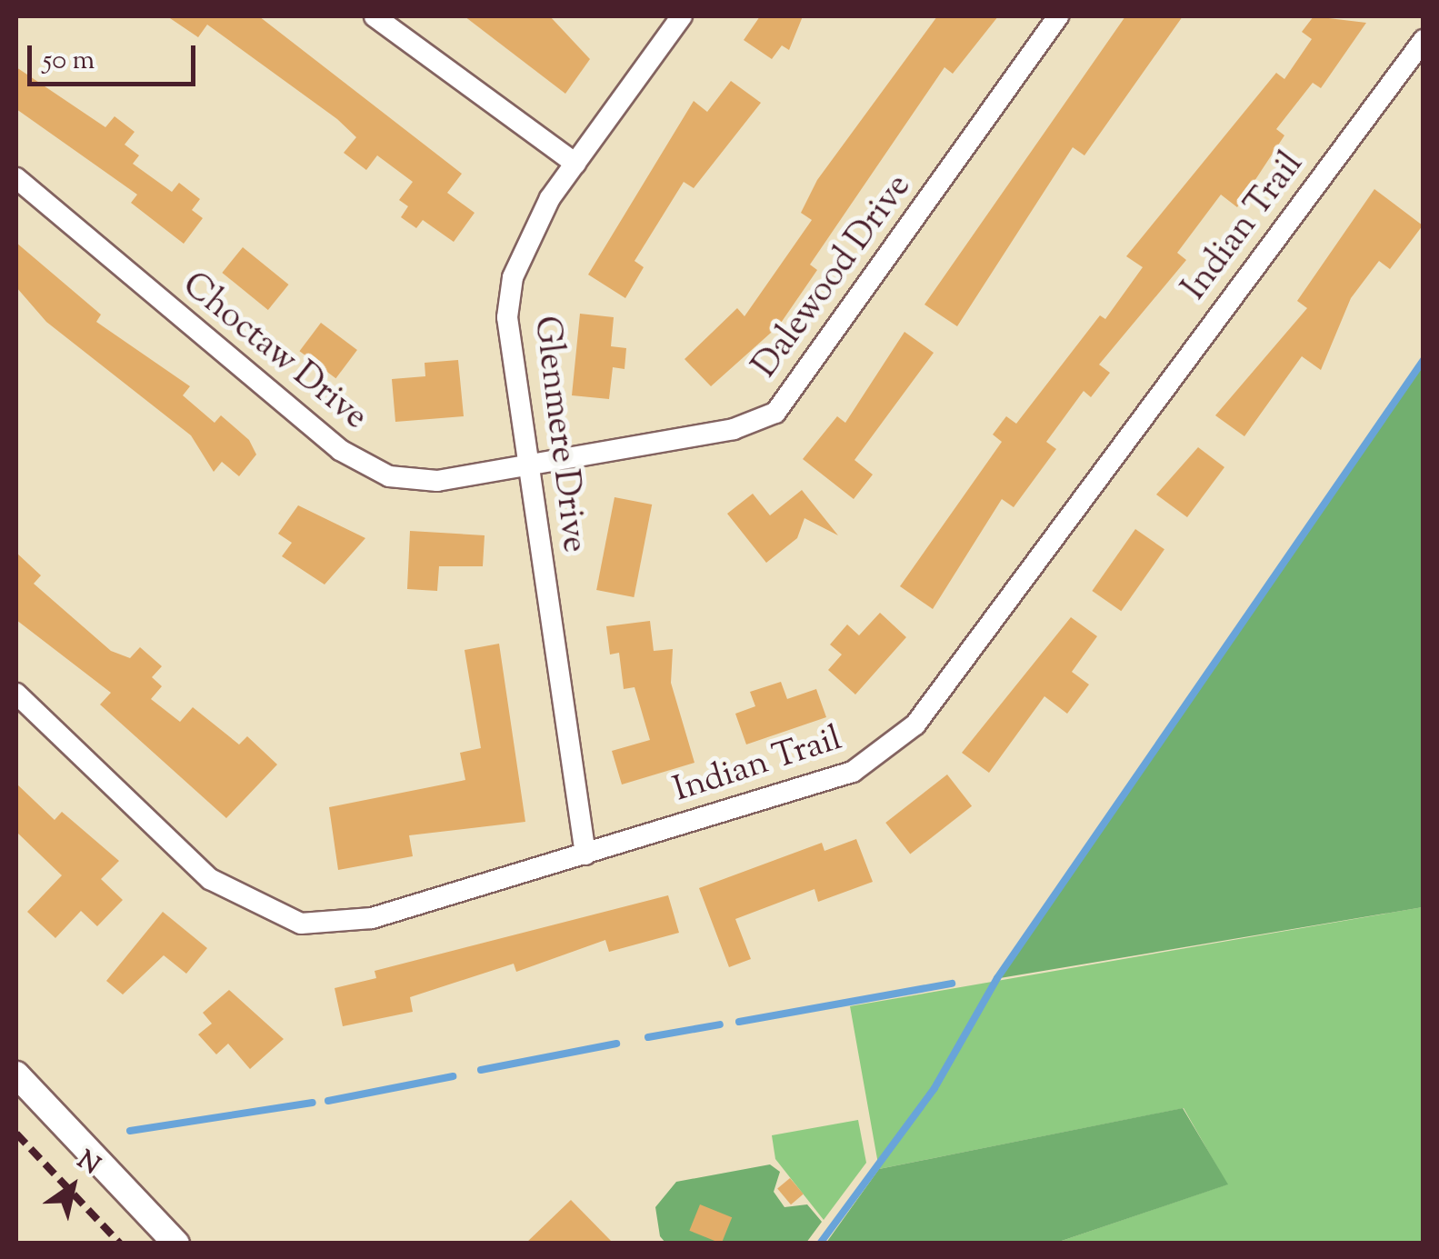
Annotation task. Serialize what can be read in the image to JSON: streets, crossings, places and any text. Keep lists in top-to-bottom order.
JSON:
{
  "streets": {
    "street": [
      "Indian Trail",
      "Dalewood Drive",
      "Choctaw Drive",
      "Glenmere Drive"
    ]
  },
  "crossings": [
    ["Indian Trail", "Glenmere Drive"],
    ["Dalewood Drive", "Choctaw Drive"],
    ["Dalewood Drive", "Glenmere Drive"],
    ["Choctaw Drive", "Glenmere Drive"]
  ],
  "scale_bar": "50 m",
  "north": "top right"
}
